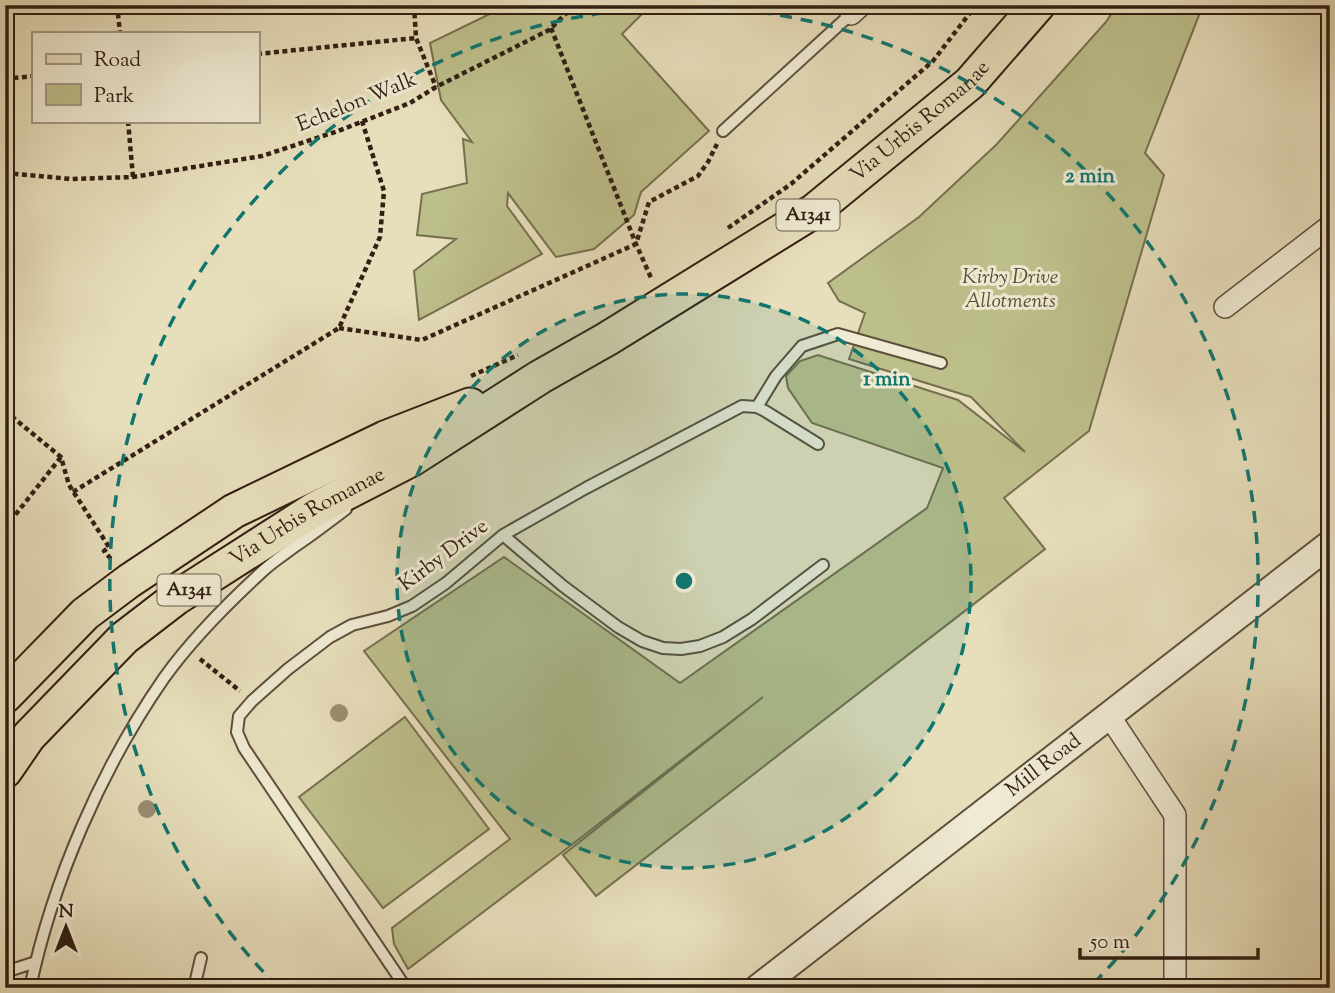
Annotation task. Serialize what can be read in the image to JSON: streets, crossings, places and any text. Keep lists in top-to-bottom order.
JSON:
{
  "streets": {
    "main road": ["Via Urbis Romanae", "A1341"],
    "street": ["Mill Road"],
    "lane": ["Kirby Drive"],
    "path": ["Echelon Walk"]
  },
  "parks": ["Kirby Drive Allotments"],
  "legend": ["Road", "Park"],
  "scale_bar": "50 m",
  "north": "top",
  "rings": ["2 min", "1 min"]
}
